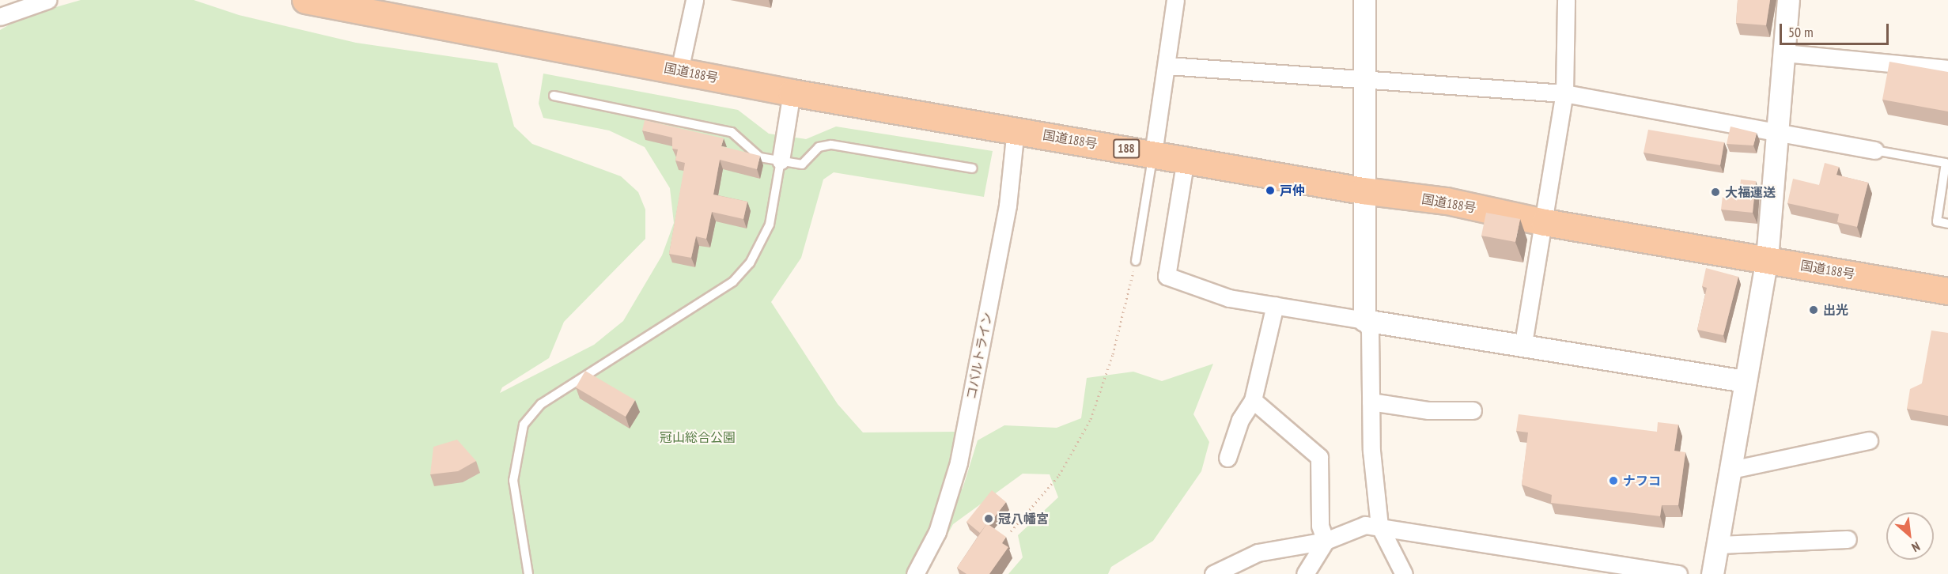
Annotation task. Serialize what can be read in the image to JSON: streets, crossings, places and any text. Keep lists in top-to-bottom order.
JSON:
{
  "streets": {
    "highway": ["国道188号", "188"],
    "street": ["コバルトライン"]
  },
  "crossings": [
    ["国道188号", "コバルトライン"]
  ],
  "parks": ["冠山総合公園"],
  "places": [
    "戸仲",
    "大福運送",
    "出光",
    "ナフコ",
    "冠八幡宮"
  ],
  "scale_bar": "50 m",
  "north": "bottom right"
}
